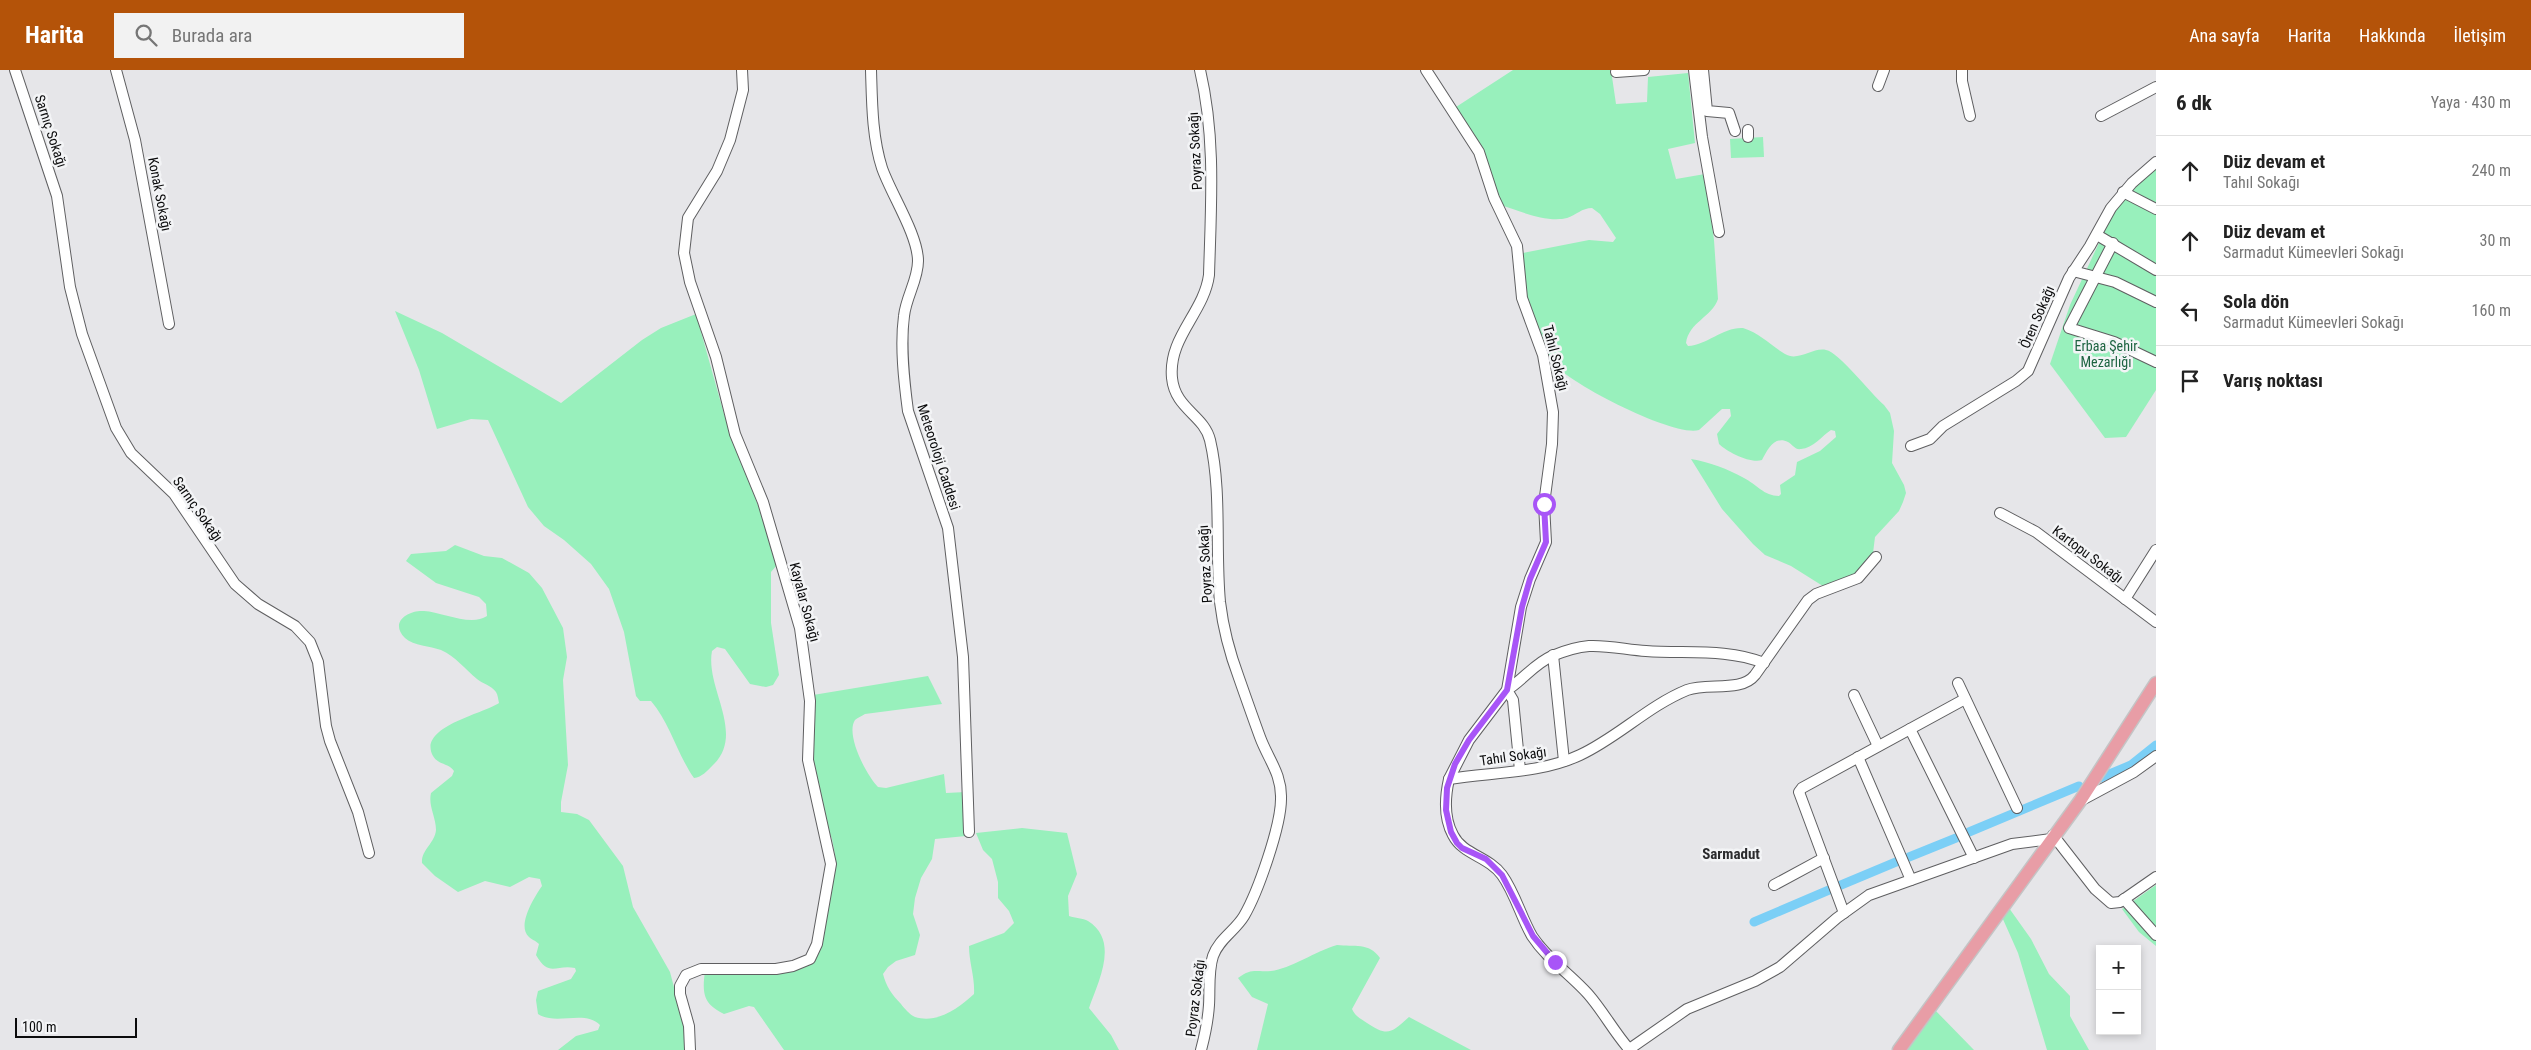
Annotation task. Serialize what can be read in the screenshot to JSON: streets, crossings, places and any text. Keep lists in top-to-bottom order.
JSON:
{
  "streets": {
    "street": [
      "Sarnıç Sokağı",
      "Poyraz Sokağı",
      "Konak Sokağı",
      "Ören Sokağı",
      "Tahıl Sokağı",
      "Meteoroloji Caddesi",
      "Kartopu Sokağı",
      "Kayalar Sokağı"
    ]
  },
  "districts": ["Sarmadut"],
  "parks": ["Erbaa Şehir Mezarlığı"],
  "scale_bar": "100 m",
  "page": {
    "header": "Harita",
    "search": "Burada ara",
    "nav": [
      "Ana sayfa",
      "Harita",
      "Hakkında",
      "İletişim"
    ],
    "heading": ["6 dk", "Yaya · 430 m"],
    "list": [
      ["Düz devam et", "Tahıl Sokağı", "240 m"],
      ["Düz devam et", "Sarmadut Kümeevleri Sokağı", "30 m"],
      ["Sola dön", "Sarmadut Kümeevleri Sokağı", "160 m"],
      "Varış noktası"
    ],
    "map_buttons": ["+", "−"],
    "scale": "100 m"
  }
}
